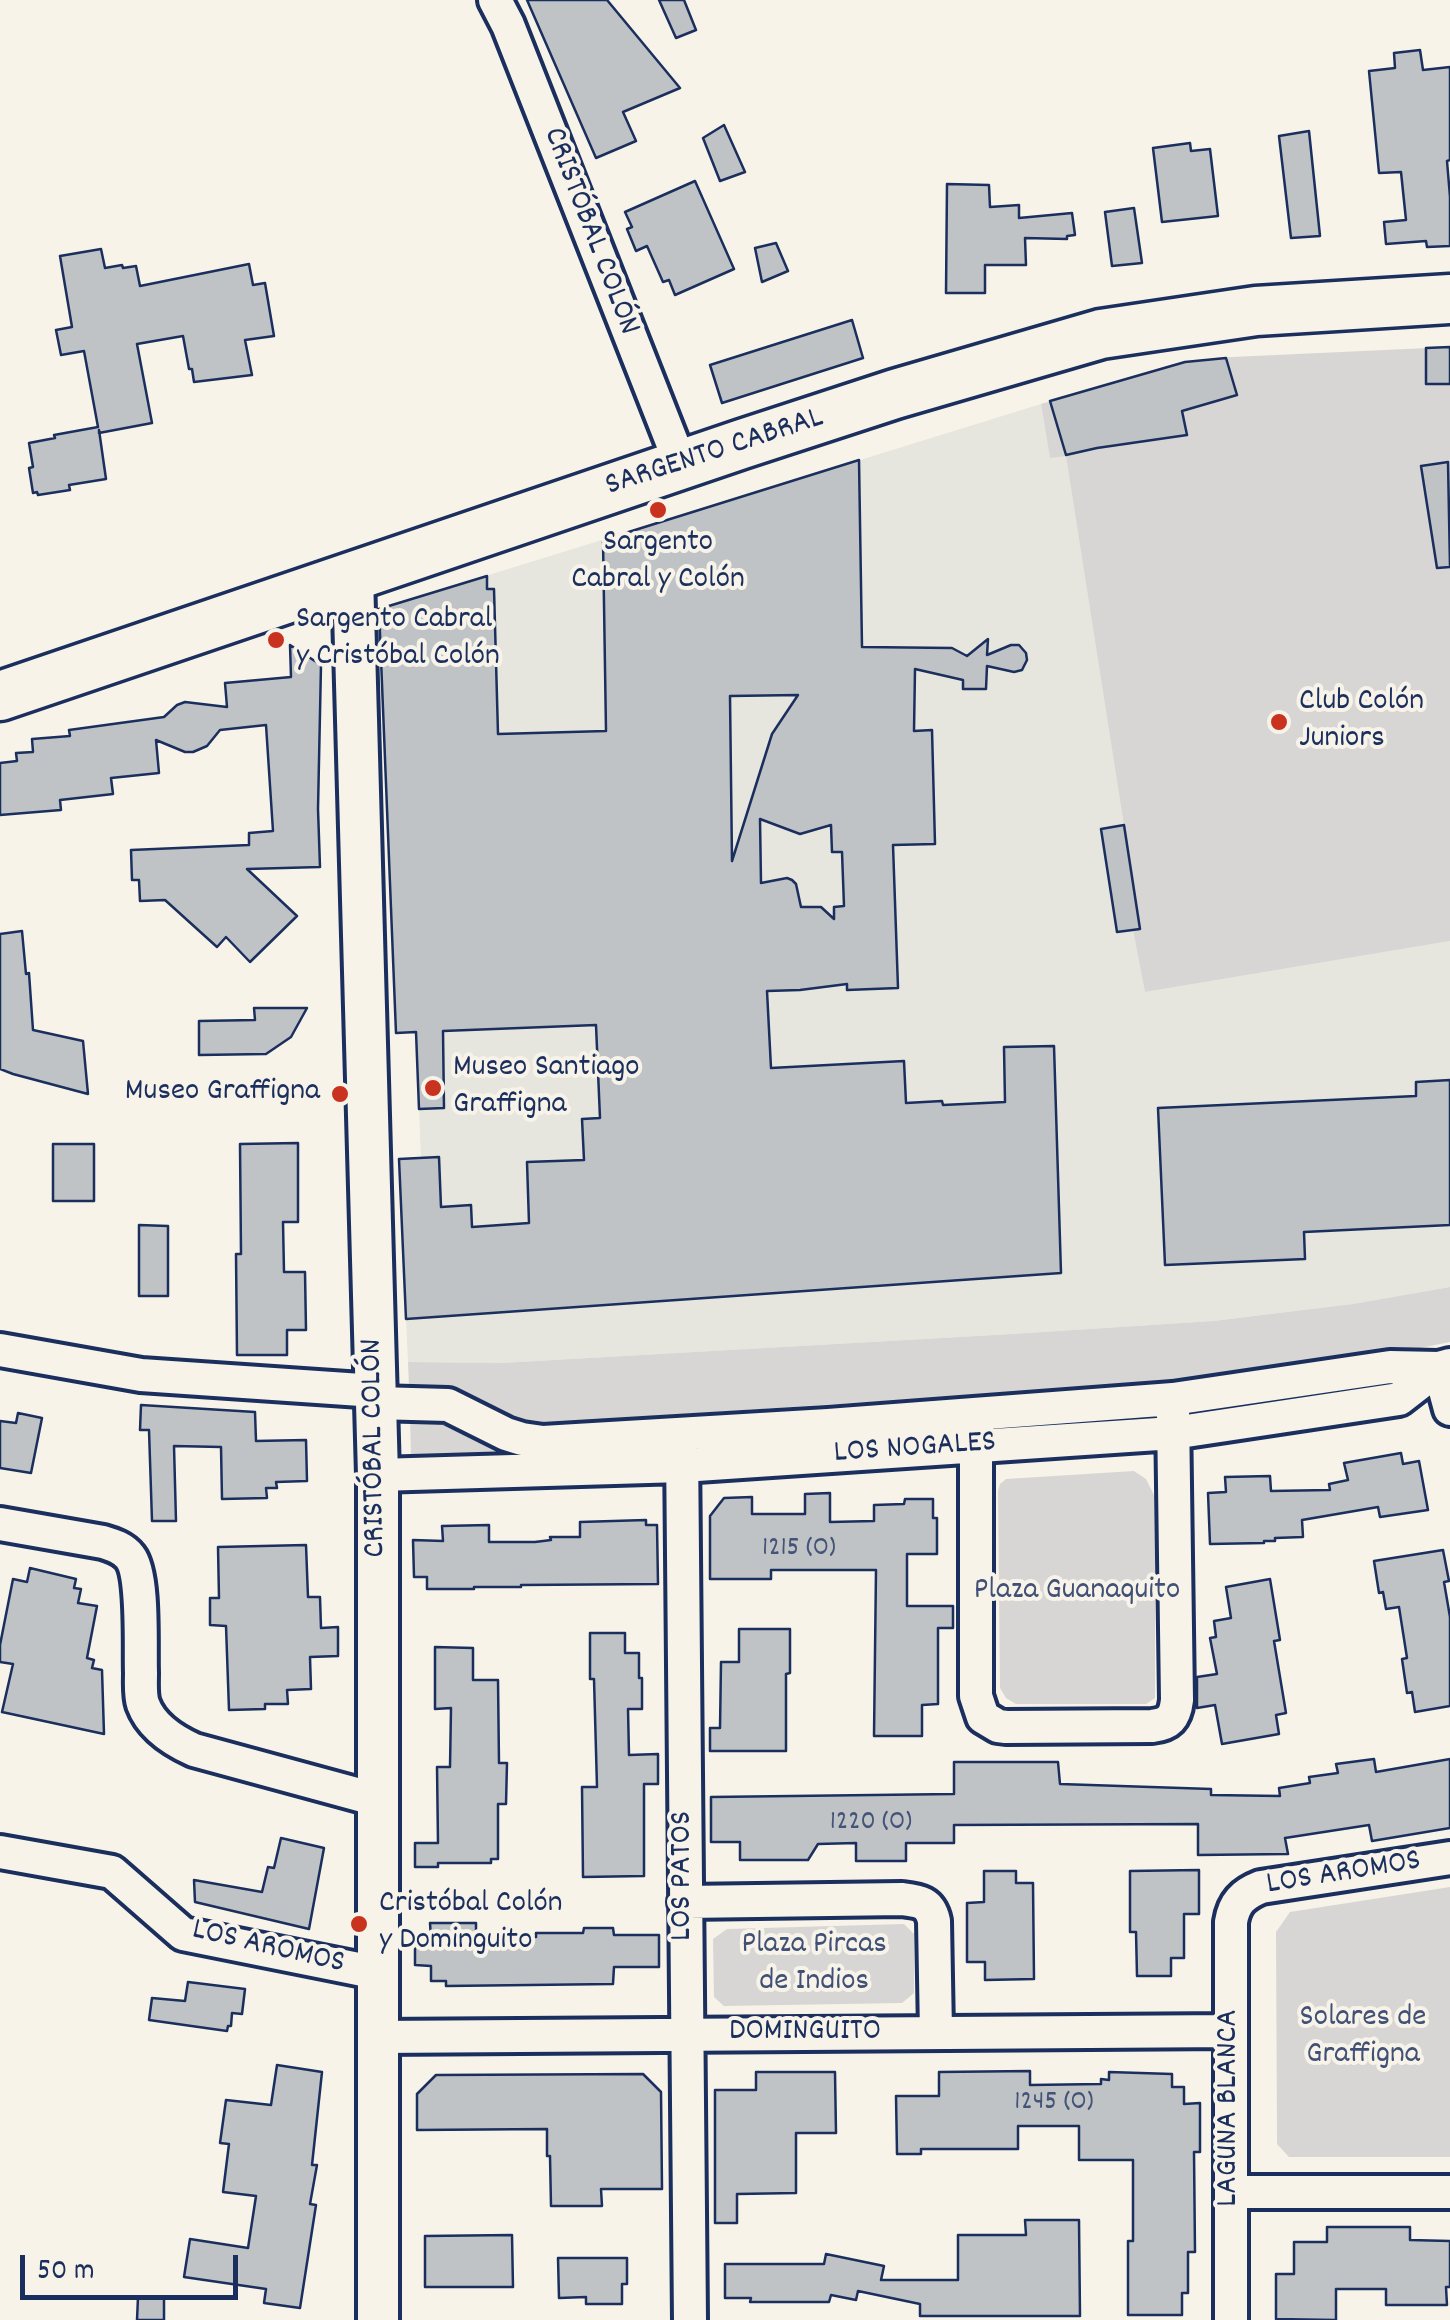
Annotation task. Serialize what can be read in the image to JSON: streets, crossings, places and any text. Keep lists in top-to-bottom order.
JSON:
{
  "streets": {
    "main road": ["SARGENTO CABRAL"],
    "street": [
      "CRISTÓBAL COLÓN",
      "LOS NOGALES",
      "LOS AROMOS",
      "LOS PATOS",
      "DOMINGUITO",
      "LAGUNA BLANCA"
    ]
  },
  "crossings": [
    ["CRISTÓBAL COLÓN", "SARGENTO CABRAL"],
    ["CRISTÓBAL COLÓN", "LOS NOGALES"],
    ["CRISTÓBAL COLÓN", "LOS AROMOS"],
    ["CRISTÓBAL COLÓN", "DOMINGUITO"],
    ["LOS NOGALES", "LOS PATOS"],
    ["LOS AROMOS", "LAGUNA BLANCA"],
    ["LOS PATOS", "DOMINGUITO"],
    ["DOMINGUITO", "LAGUNA BLANCA"]
  ],
  "parks": ["Plaza Guanaquito", "Plaza Pircas de Indios", "Solares de Graffigna"],
  "places": [
    "Sargento Cabral y Colón",
    "Sargento Cabral y Cristóbal Colón",
    "Club Colón Juniors",
    "Museo Santiago Graffigna",
    "Museo Graffigna",
    "Cristóbal Colón y Dominguito"
  ],
  "house_numbers": ["1215 (O)", "1220 (O)", "1245 (O)"],
  "scale_bar": "50 m"
}
